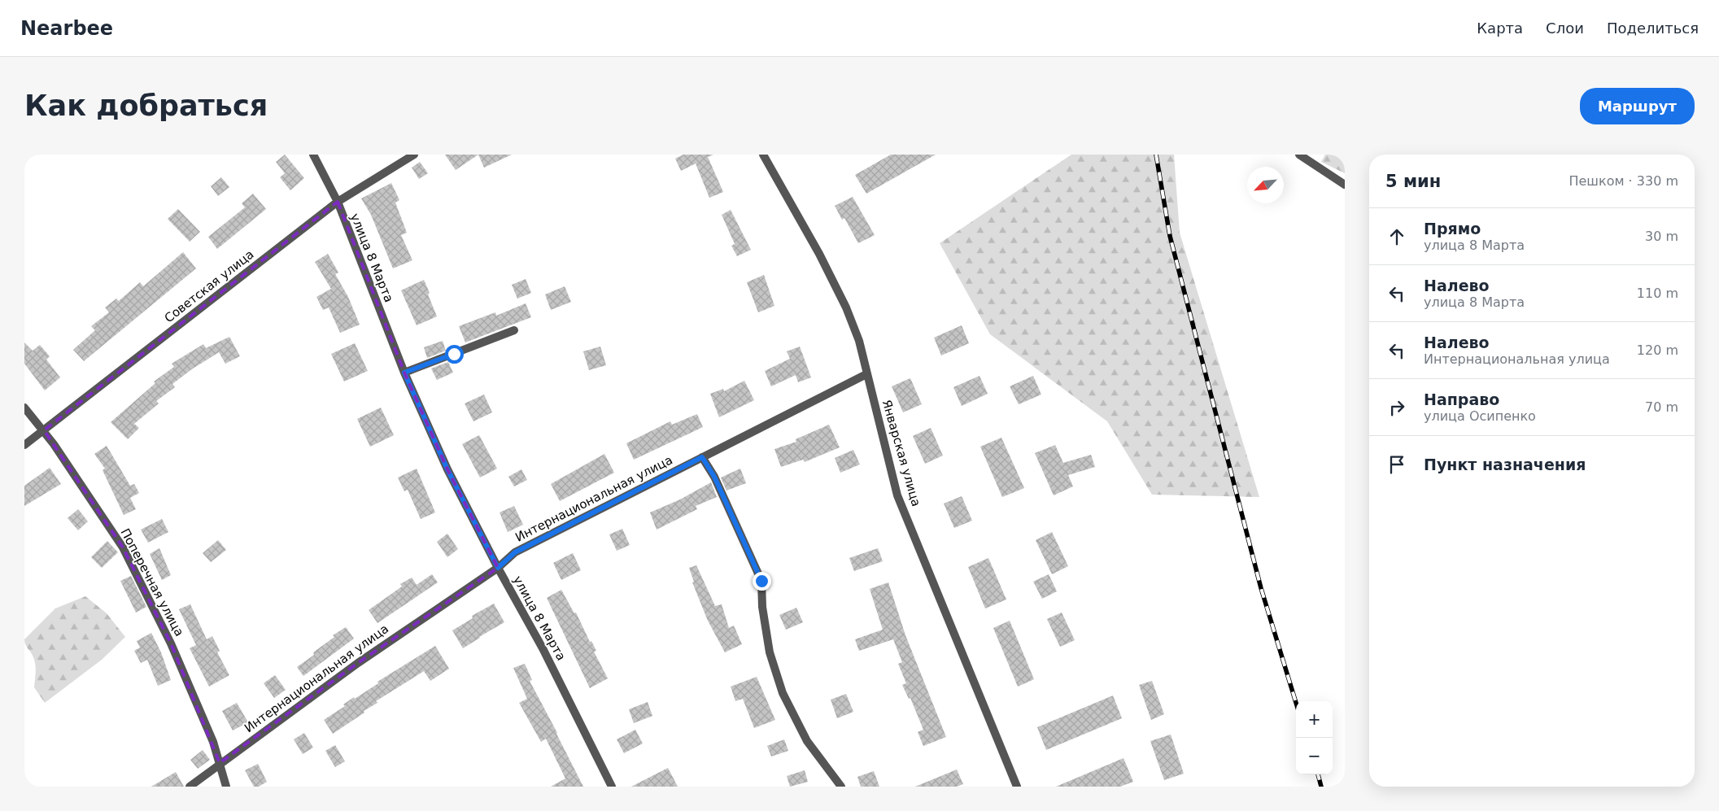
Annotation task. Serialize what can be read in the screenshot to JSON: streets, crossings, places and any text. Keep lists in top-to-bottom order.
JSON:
{
  "streets": {
    "street": [
      "улица 8 Марта",
      "Советская улица",
      "Январская улица",
      "Интернациональная улица",
      "Поперечная улица"
    ]
  },
  "crossings": [
    ["улица 8 Марта", "Советская улица"],
    ["улица 8 Марта", "Интернациональная улица"],
    ["Советская улица", "Поперечная улица"],
    ["Январская улица", "Интернациональная улица"],
    ["Интернациональная улица", "Поперечная улица"]
  ],
  "north": "bottom left",
  "page": {
    "header": "Nearbee",
    "nav": ["Карта", "Слои", "Поделиться"],
    "buttons": "Маршрут",
    "title": "Как добраться",
    "heading": ["5 мин", "Пешком · 330 m"],
    "list": [
      ["Прямо", "улица 8 Марта", "30 m"],
      ["Налево", "улица 8 Марта", "110 m"],
      ["Налево", "Интернациональная улица", "120 m"],
      ["Направо", "улица Осипенко", "70 m"],
      "Пункт назначения"
    ],
    "map_buttons": ["+", "−"]
  }
}
